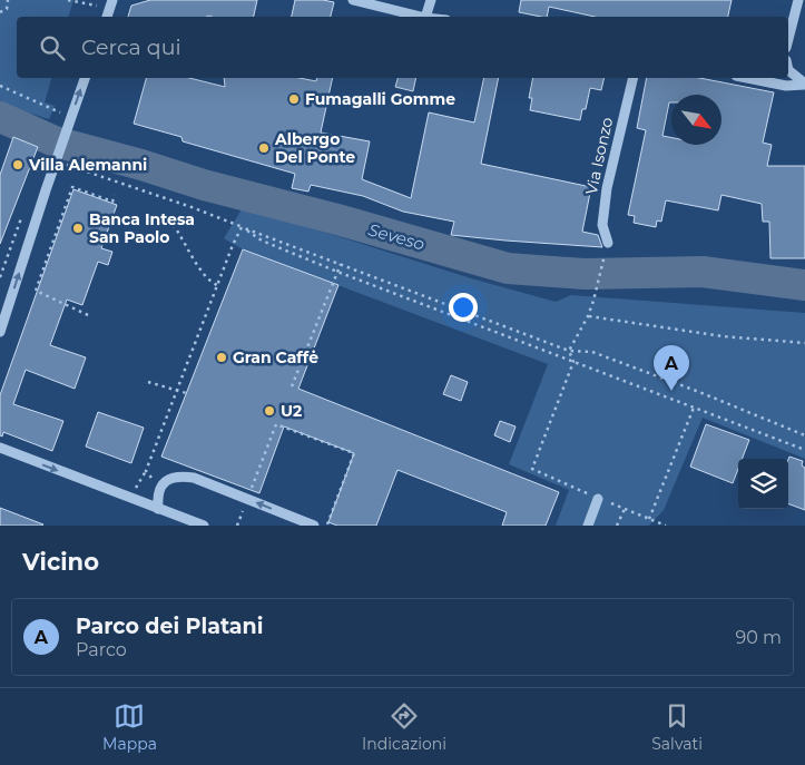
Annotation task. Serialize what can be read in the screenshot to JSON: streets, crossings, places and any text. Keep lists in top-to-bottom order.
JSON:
{
  "streets": {
    "street": ["Via Isonzo"]
  },
  "water": ["Seveso"],
  "places": [
    "Fumagalli Gomme",
    "Albergo Del Ponte",
    "Villa Alemanni",
    "Banca Intesa San Paolo",
    "Gran Caffė",
    "U2"
  ],
  "north": "bottom right",
  "page": {
    "search": "Cerca qui",
    "pins": "A",
    "heading": "Vicino",
    "list": [
      {
        "mark": "A",
        "name": "Parco dei Platani",
        "note": "Parco",
        "value": "90 m"
      }
    ],
    "nav": ["Mappa", "Indicazioni", "Salvati"]
  }
}
